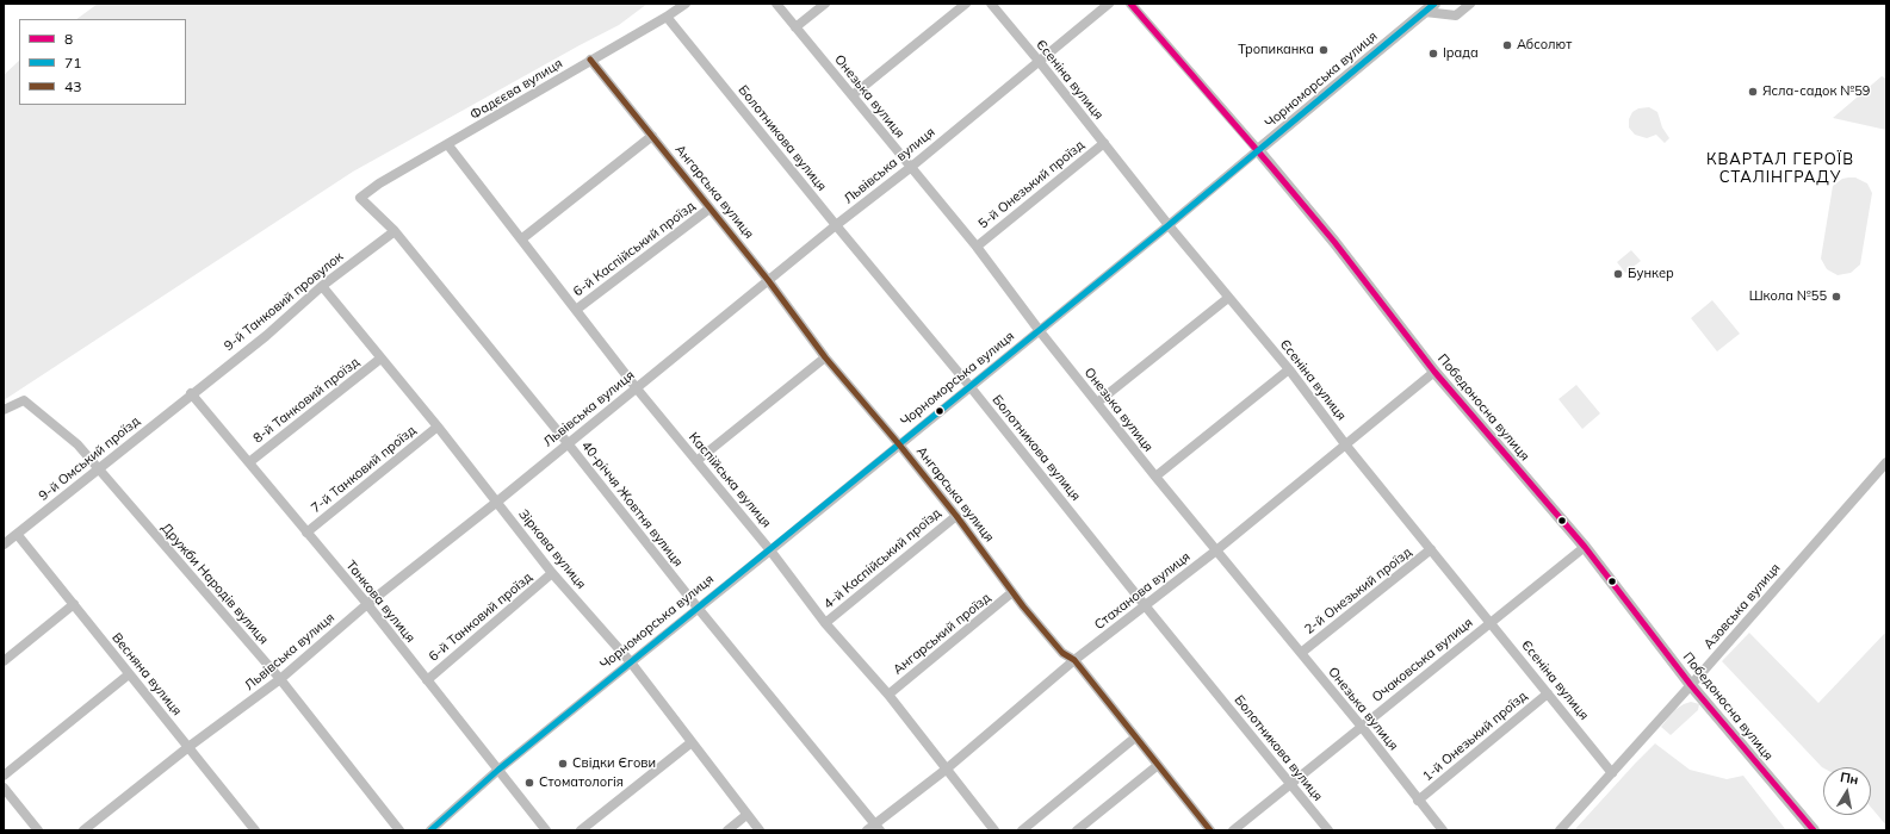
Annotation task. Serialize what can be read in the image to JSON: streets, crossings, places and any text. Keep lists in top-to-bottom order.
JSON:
{
  "streets": {
    "street": [
      "Єсеніна вулиця",
      "Чорноморська вулиця",
      "Фадєєва вулиця",
      "Онезька вулиця",
      "Болотникова вулиця",
      "Львівська вулиця",
      "5-й Онезький проїзд",
      "Ангарська вулиця",
      "6-й Каспійський проїзд",
      "9-й Танковий провулок",
      "8-й Танковий проїзд",
      "Победоносна вулиця",
      "9-й Омський проїзд",
      "7-й Танковий проїзд",
      "Каспійська вулиця",
      "40-річчя Жовтня вулиця",
      "Зіркова вулиця",
      "4-й Каспійський проїзд",
      "Дружби Народів вулиця",
      "Стаханова вулиця",
      "2-й Онезький проїзд",
      "Танкова вулиця",
      "Азовська вулиця",
      "6-й Танковий проїзд",
      "Ангарський проїзд",
      "Очаковська вулиця",
      "Весняна вулиця",
      "1-й Онезький проїзд"
    ]
  },
  "crossings": [
    ["Єсеніна вулиця", "Чорноморська вулиця"],
    ["Єсеніна вулиця", "Львівська вулиця"],
    ["Єсеніна вулиця", "5-й Онезький проїзд"],
    ["Єсеніна вулиця", "Стаханова вулиця"],
    ["Єсеніна вулиця", "2-й Онезький проїзд"],
    ["Єсеніна вулиця", "Азовська вулиця"],
    ["Єсеніна вулиця", "Очаковська вулиця"],
    ["Єсеніна вулиця", "1-й Онезький проїзд"],
    ["Чорноморська вулиця", "Онезька вулиця"],
    ["Чорноморська вулиця", "Болотникова вулиця"],
    ["Чорноморська вулиця", "Ангарська вулиця"],
    ["Чорноморська вулиця", "Победоносна вулиця"],
    ["Чорноморська вулиця", "Каспійська вулиця"],
    ["Чорноморська вулиця", "40-річчя Жовтня вулиця"],
    ["Чорноморська вулиця", "Зіркова вулиця"],
    ["Чорноморська вулиця", "Танкова вулиця"],
    ["Фадєєва вулиця", "Болотникова вулиця"],
    ["Фадєєва вулиця", "Ангарська вулиця"],
    ["Фадєєва вулиця", "Каспійська вулиця"],
    ["Фадєєва вулиця", "40-річчя Жовтня вулиця"],
    ["Онезька вулиця", "Львівська вулиця"],
    ["Онезька вулиця", "5-й Онезький проїзд"],
    ["Онезька вулиця", "Стаханова вулиця"],
    ["Онезька вулиця", "2-й Онезький проїзд"],
    ["Онезька вулиця", "Очаковська вулиця"],
    ["Онезька вулиця", "1-й Онезький проїзд"],
    ["Болотникова вулиця", "Львівська вулиця"],
    ["Болотникова вулиця", "Стаханова вулиця"],
    ["Болотникова вулиця", "Очаковська вулиця"],
    ["Львівська вулиця", "Ангарська вулиця"],
    ["Львівська вулиця", "Каспійська вулиця"],
    ["Львівська вулиця", "40-річчя Жовтня вулиця"],
    ["Львівська вулиця", "Зіркова вулиця"],
    ["Львівська вулиця", "Дружби Народів вулиця"],
    ["Львівська вулиця", "Танкова вулиця"],
    ["Львівська вулиця", "Весняна вулиця"],
    ["Ангарська вулиця", "6-й Каспійський проїзд"],
    ["Ангарська вулиця", "4-й Каспійський проїзд"],
    ["Ангарська вулиця", "Стаханова вулиця"],
    ["Ангарська вулиця", "Ангарський проїзд"],
    ["6-й Каспійський проїзд", "Каспійська вулиця"],
    ["9-й Танковий провулок", "9-й Омський проїзд"],
    ["9-й Танковий провулок", "40-річчя Жовтня вулиця"],
    ["9-й Танковий провулок", "Зіркова вулиця"],
    ["9-й Танковий провулок", "Танкова вулиця"],
    ["8-й Танковий проїзд", "Зіркова вулиця"],
    ["8-й Танковий проїзд", "Танкова вулиця"],
    ["Победоносна вулиця", "Стаханова вулиця"],
    ["Победоносна вулиця", "Азовська вулиця"],
    ["Победоносна вулиця", "Очаковська вулиця"],
    ["9-й Омський проїзд", "Дружби Народів вулиця"],
    ["9-й Омський проїзд", "Танкова вулиця"],
    ["9-й Омський проїзд", "Весняна вулиця"],
    ["7-й Танковий проїзд", "Зіркова вулиця"],
    ["7-й Танковий проїзд", "Танкова вулиця"],
    ["Каспійська вулиця", "4-й Каспійський проїзд"],
    ["Каспійська вулиця", "Стаханова вулиця"],
    ["Каспійська вулиця", "Ангарський проїзд"],
    ["40-річчя Жовтня вулиця", "Стаханова вулиця"],
    ["Зіркова вулиця", "6-й Танковий проїзд"],
    ["Танкова вулиця", "6-й Танковий проїзд"]
  ],
  "districts": ["КВАРТАЛ ГЕРОЇВ СТАЛІНГРАДУ"],
  "places": [
    "Абсолют",
    "Тропиканка",
    "Ірада",
    "Ясла-садок №59",
    "Бункер",
    "Школа №55",
    "Свідки Єгови",
    "Стоматологія"
  ],
  "lines": ["transit line 8", "transit line 71", "transit line 43"],
  "legend": ["8", "71", "43"],
  "north": "top"
}
